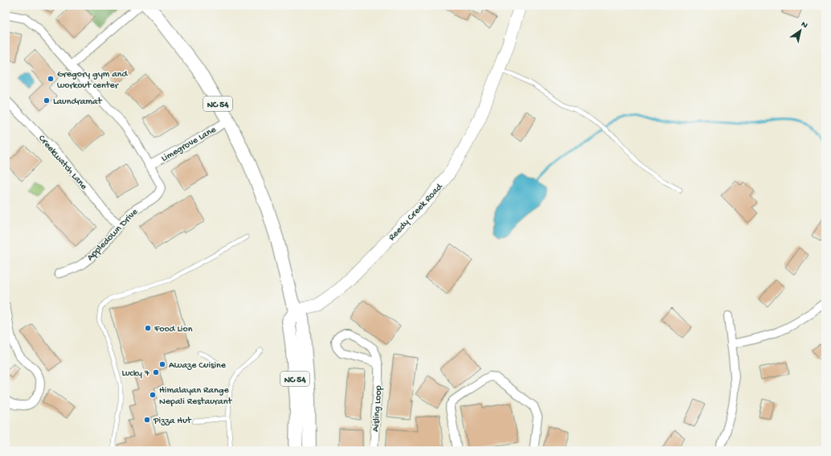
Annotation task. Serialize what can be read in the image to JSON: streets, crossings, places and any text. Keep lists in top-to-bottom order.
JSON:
{
  "streets": {
    "main road": ["NC 54"],
    "street": [
      "Limegrove Lane",
      "Creekwatch Lane",
      "Reedy Creek Road",
      "Appledown Drive",
      "Aisling Loop"
    ]
  },
  "crossings": [
    ["NC 54", "Limegrove Lane"],
    ["NC 54", "Reedy Creek Road"],
    ["Limegrove Lane", "Appledown Drive"],
    ["Creekwatch Lane", "Appledown Drive"]
  ],
  "places": [
    "Gregory gym and workout center",
    "Laundramat",
    "Food Lion",
    "Awaze Cuisine",
    "Lucky 7",
    "Himalayan Range Nepali Restaurant",
    "Pizza Hut"
  ],
  "north": "top right"
}
